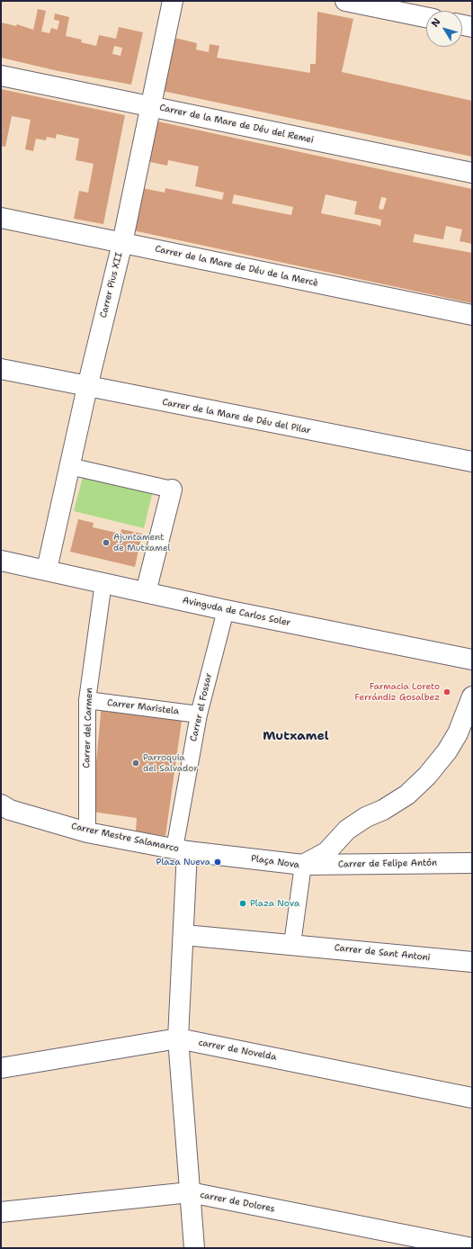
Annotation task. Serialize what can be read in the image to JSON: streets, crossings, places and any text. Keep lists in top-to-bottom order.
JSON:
{
  "streets": {
    "street": [
      "Carrer de la Mare de Déu del Remei",
      "Carrer de la Mare de Déu de la Mercè",
      "Carrer Pius XII",
      "Carrer de la Mare de Déu del Pilar",
      "Avinguda de Carlos Soler",
      "Carrer Maristela",
      "Carrer el Fossar",
      "Carrer del Carmen",
      "Carrer Mestre Salamarco",
      "Plaça Nova",
      "Carrer de Felipe Antón",
      "Carrer de Sant Antoni",
      "carrer de Novelda",
      "carrer de Dolores"
    ]
  },
  "crossings": [
    ["Carrer de la Mare de Déu del Remei", "Carrer Pius XII"],
    ["Carrer de la Mare de Déu de la Mercè", "Carrer Pius XII"],
    ["Carrer Pius XII", "Carrer de la Mare de Déu del Pilar"],
    ["Carrer Pius XII", "Avinguda de Carlos Soler"],
    ["Avinguda de Carlos Soler", "Carrer el Fossar"],
    ["Avinguda de Carlos Soler", "Carrer del Carmen"],
    ["Carrer Maristela", "Carrer el Fossar"],
    ["Carrer Maristela", "Carrer del Carmen"],
    ["Carrer el Fossar", "Carrer Mestre Salamarco"],
    ["Carrer el Fossar", "Plaça Nova"],
    ["Carrer del Carmen", "Carrer Mestre Salamarco"],
    ["Carrer Mestre Salamarco", "Plaça Nova"],
    ["Plaça Nova", "Carrer de Felipe Antón"],
    ["Plaça Nova", "Carrer de Sant Antoni"]
  ],
  "districts": ["Mutxamel"],
  "places": [
    "Ajuntament de Mutxamel",
    "Farmacia Loreto Ferrándiz Gosalbez",
    "Parroquia del Salvador",
    "Plaza Nueva",
    "Plaza Nova"
  ],
  "north": "top left"
}
